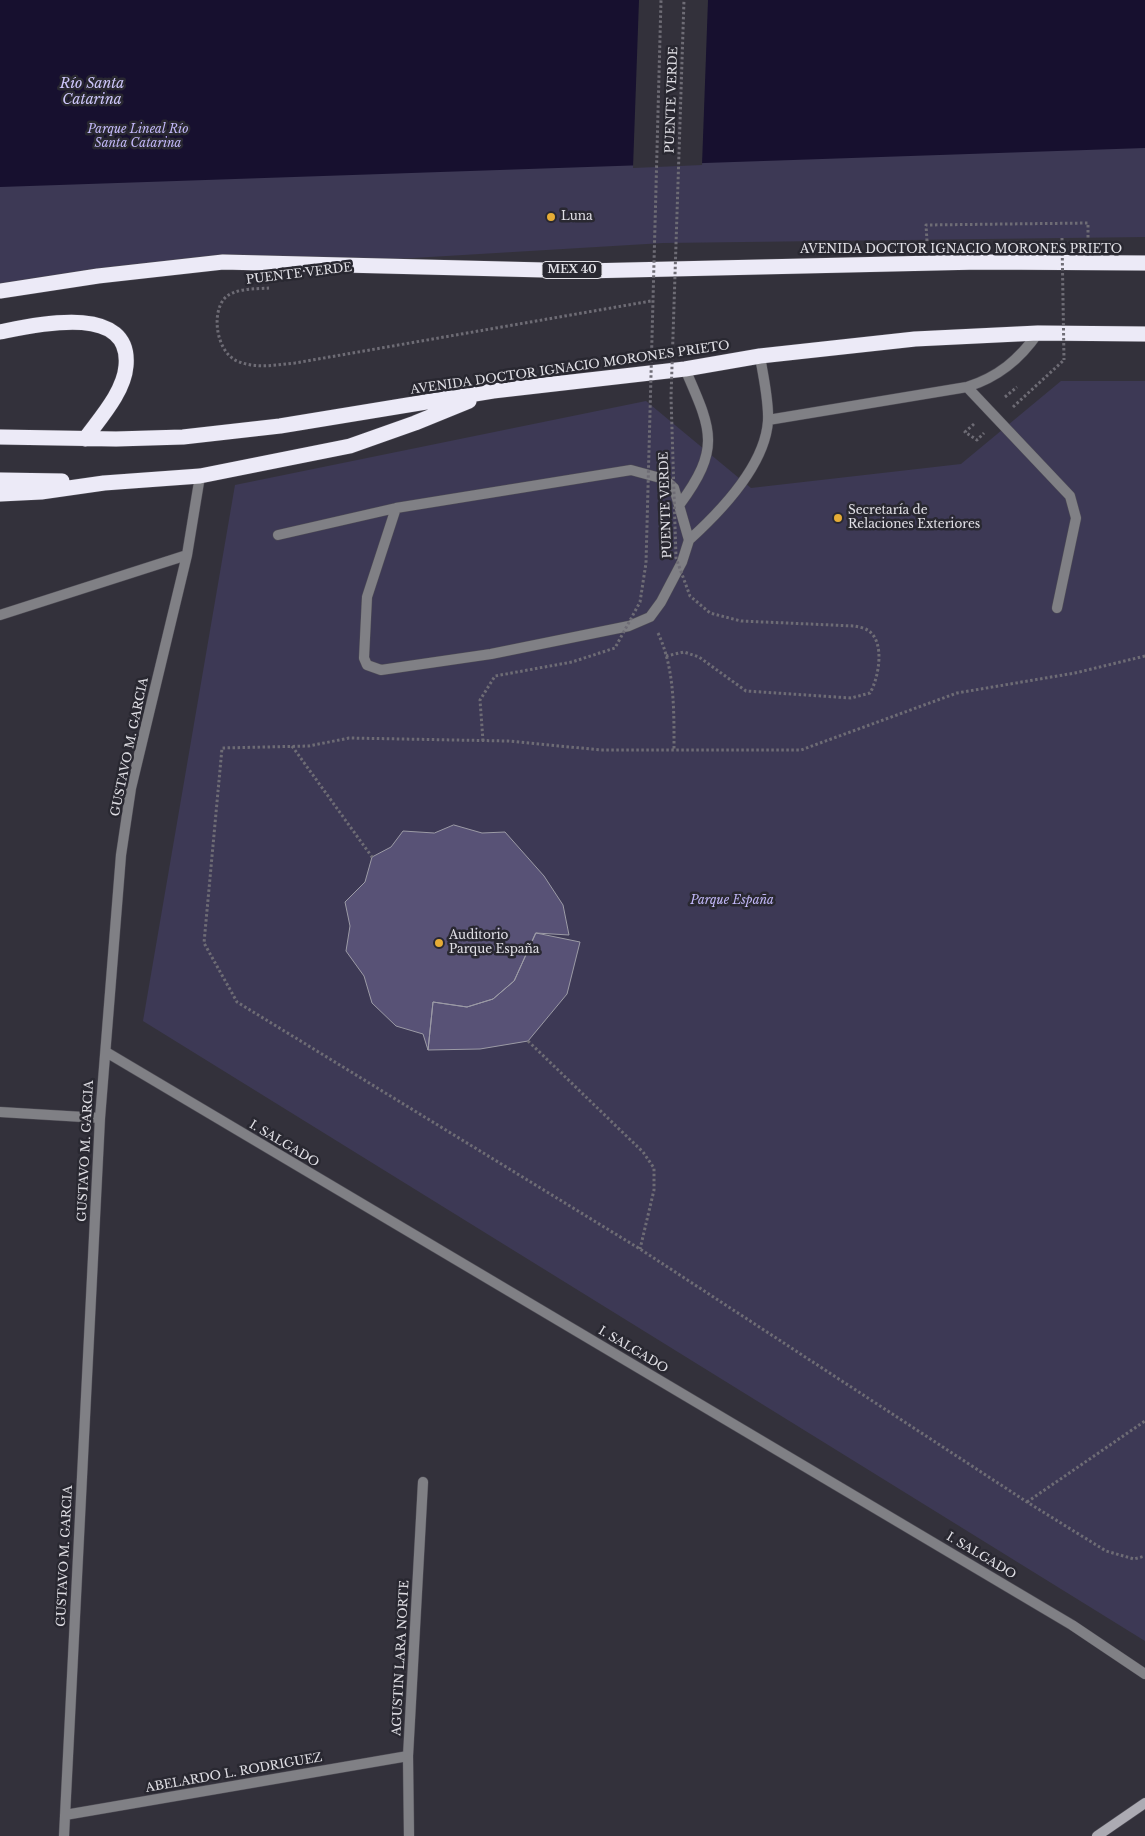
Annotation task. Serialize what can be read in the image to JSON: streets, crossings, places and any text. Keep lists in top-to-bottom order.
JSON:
{
  "streets": {
    "highway": ["AVENIDA DOCTOR IGNACIO MORONES PRIETO", "MEX 40"],
    "street": [
      "GUSTAVO M. GARCIA",
      "I. SALGADO",
      "AGUSTIN LARA NORTE",
      "ABELARDO L. RODRIGUEZ"
    ],
    "path": ["PUENTE VERDE"]
  },
  "crossings": [
    ["GUSTAVO M. GARCIA", "I. SALGADO"],
    ["GUSTAVO M. GARCIA", "ABELARDO L. RODRIGUEZ"],
    ["AGUSTIN LARA NORTE", "ABELARDO L. RODRIGUEZ"]
  ],
  "water": ["Río Santa Catarina"],
  "parks": ["Parque Lineal Río Santa Catarina", "Parque España"],
  "places": ["Luna", "Secretaría de Relaciones Exteriores", "Auditorio Parque España"]
}
